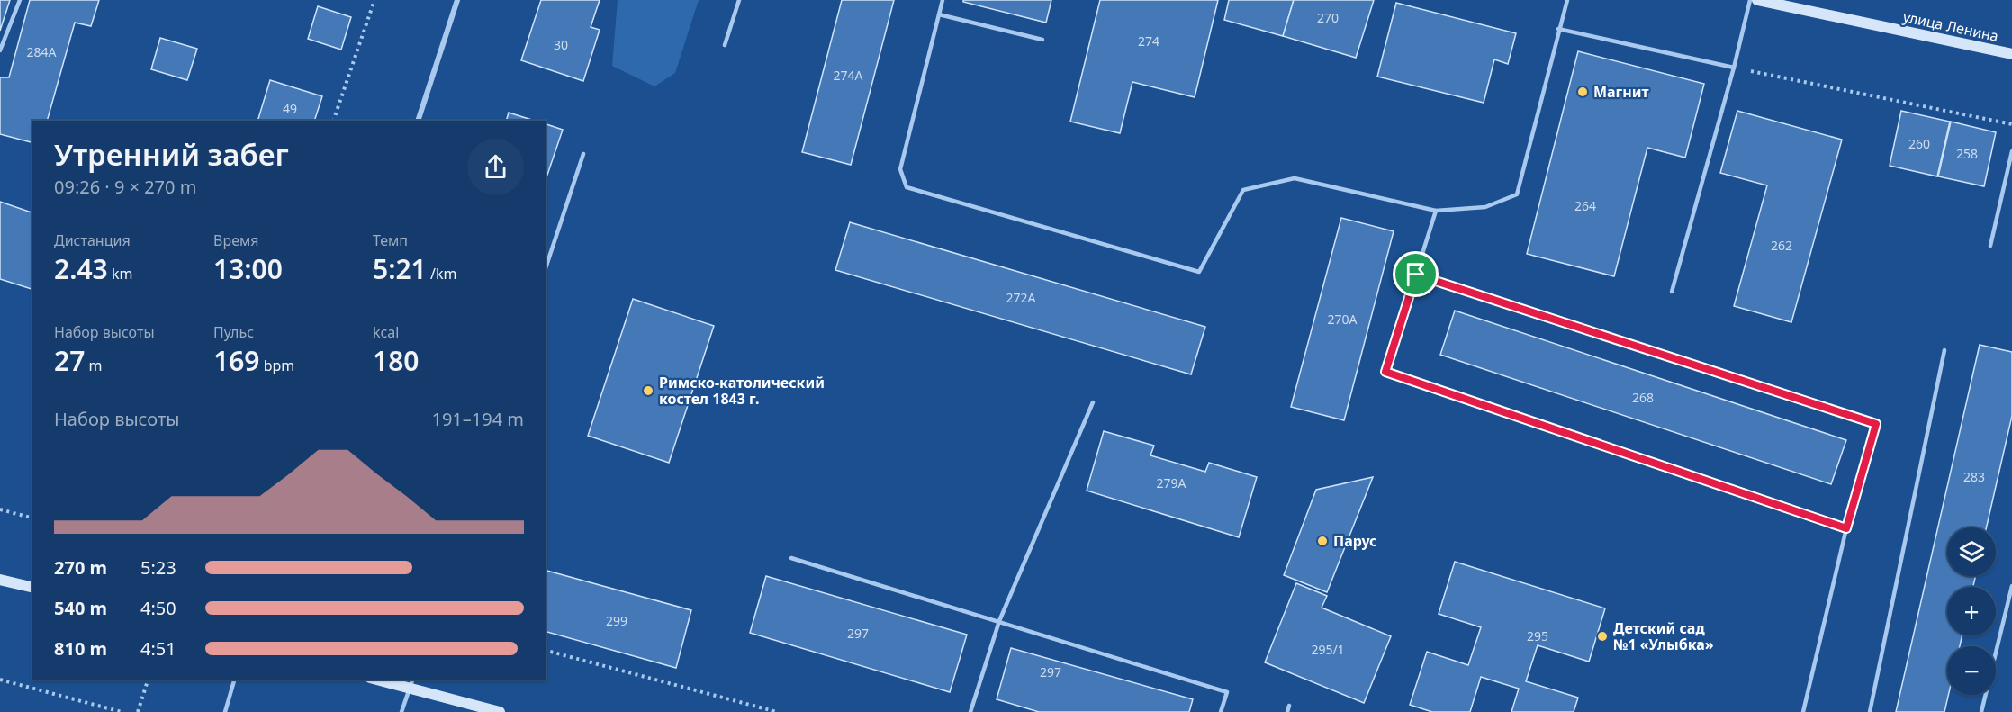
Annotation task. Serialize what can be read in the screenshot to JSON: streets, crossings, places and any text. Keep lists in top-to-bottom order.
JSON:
{
  "streets": {
    "main road": ["улица Ленина"]
  },
  "places": [
    "Магнит",
    "Римско-католический костел 1843 г.",
    "Парус",
    "Детский сад №1 «Улыбка»"
  ],
  "house_numbers": [
    "270",
    "274",
    "30",
    "284А",
    "274А",
    "49",
    "260",
    "258",
    "264",
    "262",
    "272А",
    "270А",
    "268",
    "283",
    "279А",
    "299",
    "297",
    "295",
    "295/1",
    "297"
  ],
  "page": {
    "heading": ["Утренний забег", "09:26 · 9 × 270 m"],
    "stats": [
      ["Дистанция", "2.43 km"],
      ["Время", "13:00"],
      ["Темп", "5:21 /km"],
      ["Набор высоты", "27 m"],
      ["Пульс", "169 bpm"],
      ["kcal", "180"]
    ],
    "chart": ["Набор высоты", "191–194 m"],
    "map_buttons": ["+", "−"],
    "list": [
      {
        "name": "270 m",
        "note": "5:23"
      },
      {
        "name": "540 m",
        "note": "4:50"
      },
      {
        "name": "810 m",
        "note": "4:51"
      }
    ]
  }
}
